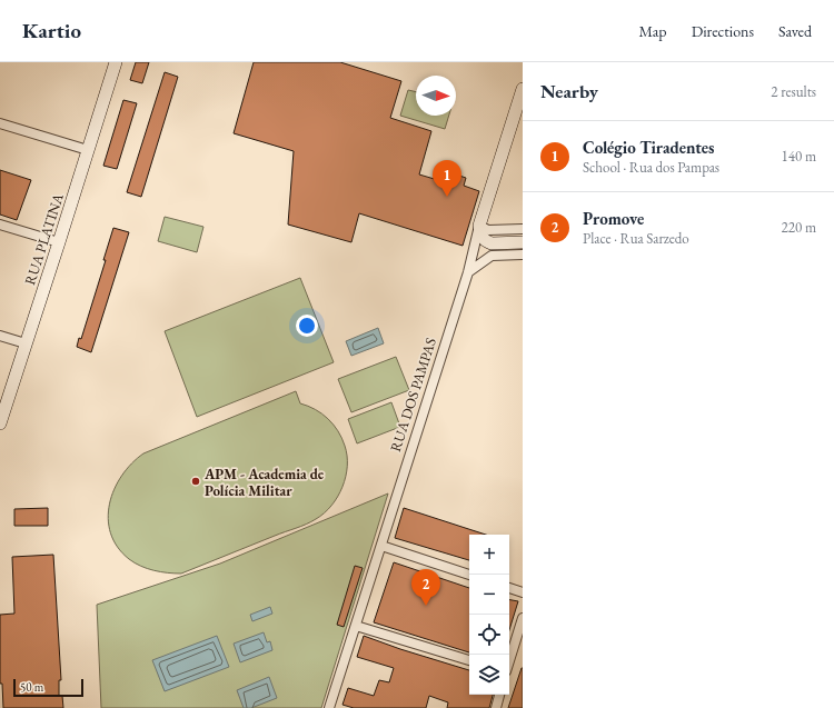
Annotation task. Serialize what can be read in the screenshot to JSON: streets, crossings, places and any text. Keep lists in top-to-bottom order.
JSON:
{
  "streets": {
    "street": ["RUA PLATINA", "RUA DOS PAMPAS"]
  },
  "places": ["APM - Academia de Polícia Militar"],
  "scale_bar": "50 m",
  "north": "right",
  "page": {
    "header": "Kartio",
    "nav": ["Map", "Directions", "Saved"],
    "heading": ["Nearby", "2 results"],
    "list": [
      {
        "mark": "1",
        "name": "Colégio Tiradentes",
        "note": "School · Rua dos Pampas",
        "value": "140 m"
      },
      {
        "mark": "2",
        "name": "Promove",
        "note": "Place · Rua Sarzedo",
        "value": "220 m"
      }
    ],
    "pins": ["1", "2"],
    "map_buttons": ["+", "−"],
    "scale": "50 m"
  }
}
